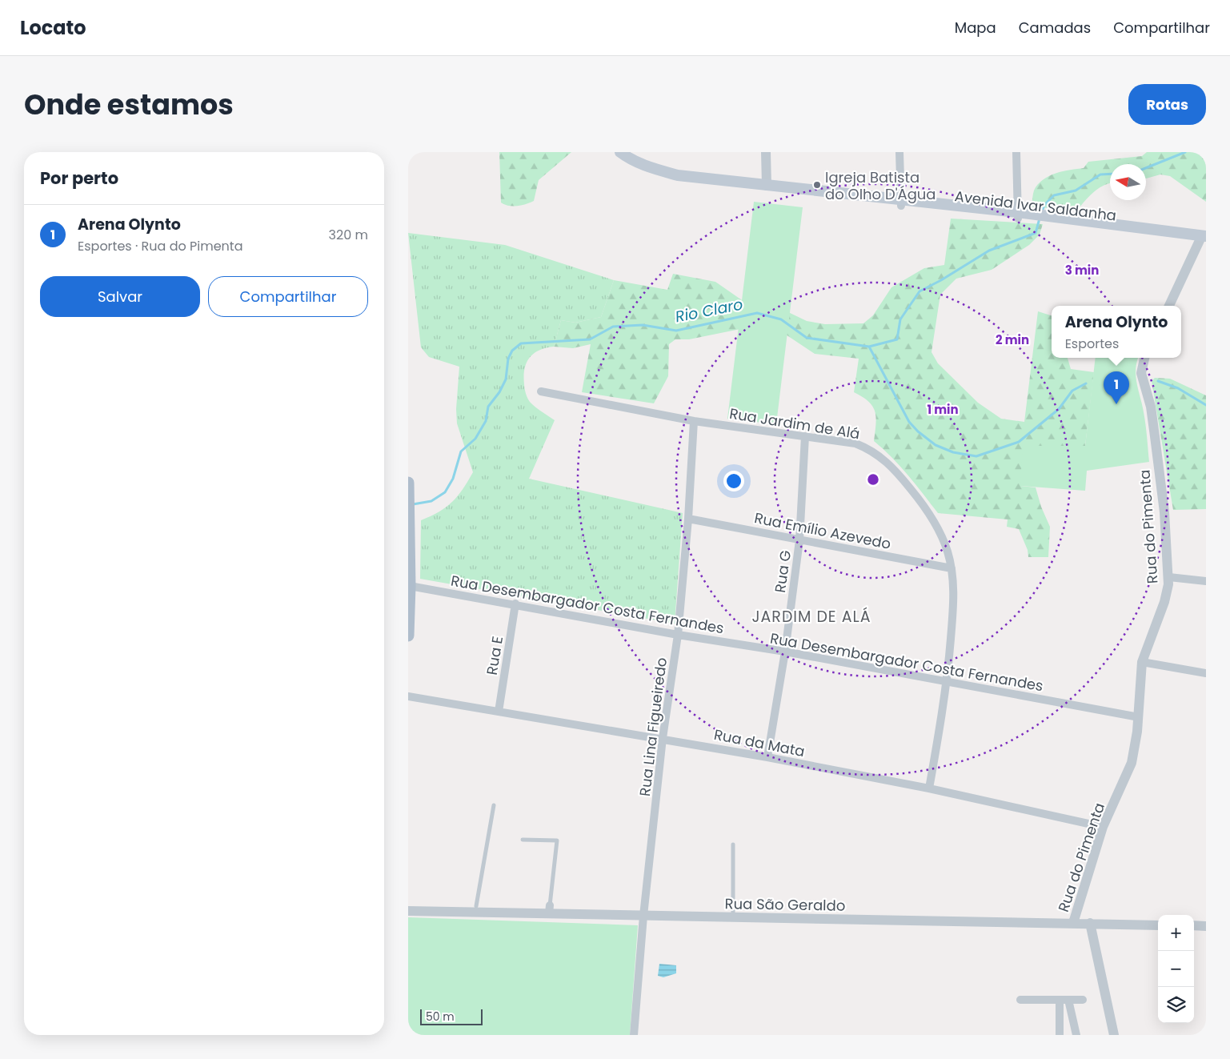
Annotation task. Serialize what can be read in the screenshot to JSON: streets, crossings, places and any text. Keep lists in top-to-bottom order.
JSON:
{
  "streets": {
    "main road": ["Avenida Ivar Saldanha"],
    "street": [
      "Rua Jardim de Alá",
      "Rua do Pimenta",
      "Rua Emílio Azevedo",
      "Rua G",
      "Rua Desembargador Costa Fernandes",
      "Rua E",
      "Rua Lina Figueiredo",
      "Rua da Mata",
      "Rua São Geraldo"
    ]
  },
  "crossings": [
    ["Rua Jardim de Alá", "Rua Emílio Azevedo"],
    ["Rua Jardim de Alá", "Rua G"],
    ["Rua Jardim de Alá", "Rua Desembargador Costa Fernandes"],
    ["Rua Jardim de Alá", "Rua Lina Figueiredo"],
    ["Rua Jardim de Alá", "Rua da Mata"],
    ["Rua do Pimenta", "Rua Desembargador Costa Fernandes"],
    ["Rua do Pimenta", "Rua da Mata"],
    ["Rua do Pimenta", "Rua São Geraldo"],
    ["Rua Emílio Azevedo", "Rua G"],
    ["Rua Emílio Azevedo", "Rua Lina Figueiredo"],
    ["Rua G", "Rua Desembargador Costa Fernandes"],
    ["Rua G", "Rua da Mata"],
    ["Rua Desembargador Costa Fernandes", "Rua E"],
    ["Rua Desembargador Costa Fernandes", "Rua Lina Figueiredo"],
    ["Rua E", "Rua da Mata"],
    ["Rua Lina Figueiredo", "Rua da Mata"],
    ["Rua Lina Figueiredo", "Rua São Geraldo"]
  ],
  "districts": ["JARDIM DE ALÁ"],
  "water": ["Rio Claro"],
  "places": ["Igreja Batista do Olho D'Água"],
  "scale_bar": "50 m",
  "north": "left",
  "page": {
    "header": "Locato",
    "nav": ["Mapa", "Camadas", "Compartilhar"],
    "title": "Onde estamos",
    "buttons": [
      "Rotas",
      ["Salvar", "Compartilhar"]
    ],
    "heading": "Por perto",
    "list": [
      {
        "mark": "1",
        "name": "Arena Olynto",
        "note": "Esportes · Rua do Pimenta",
        "value": "320 m"
      }
    ],
    "popup": ["Arena Olynto", "Esportes"],
    "pins": "1",
    "map_buttons": ["+", "−"],
    "scale": "50 m"
  },
  "rings": ["3 min", "2 min", "1 min"]
}
